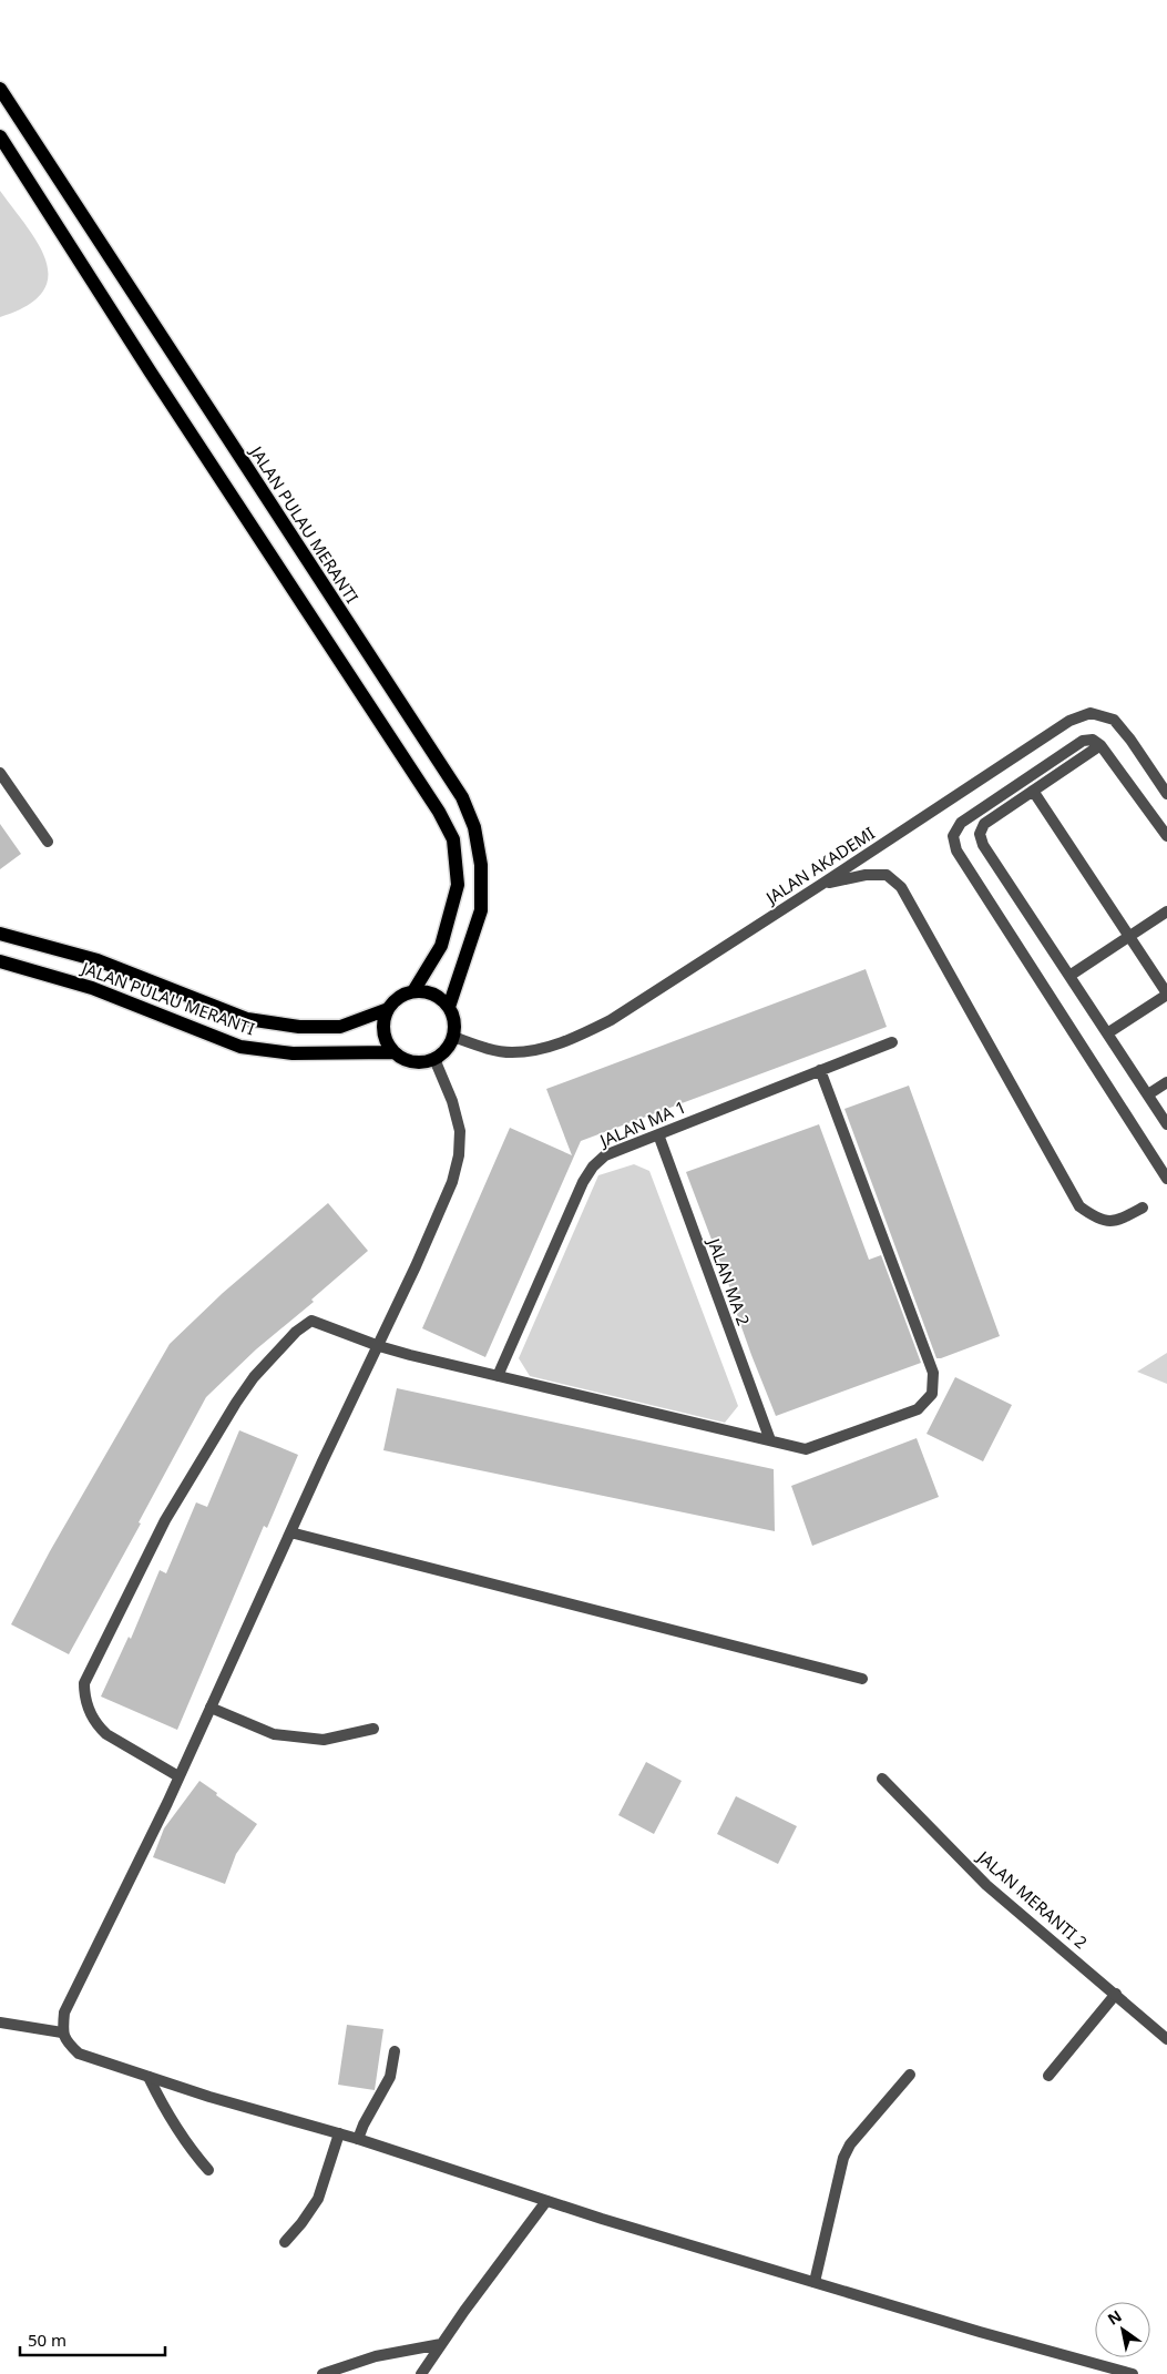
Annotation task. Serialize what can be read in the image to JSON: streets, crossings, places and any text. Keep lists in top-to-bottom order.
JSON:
{
  "streets": {
    "main road": ["JALAN PULAU MERANTI"],
    "street": [
      "JALAN AKADEMI",
      "JALAN MA 1",
      "JALAN MA 2",
      "JALAN MERANTI 2"
    ]
  },
  "crossings": [
    ["JALAN PULAU MERANTI", "JALAN AKADEMI"],
    ["JALAN MA 1", "JALAN MA 2"]
  ],
  "scale_bar": "50 m",
  "north": "top left"
}
